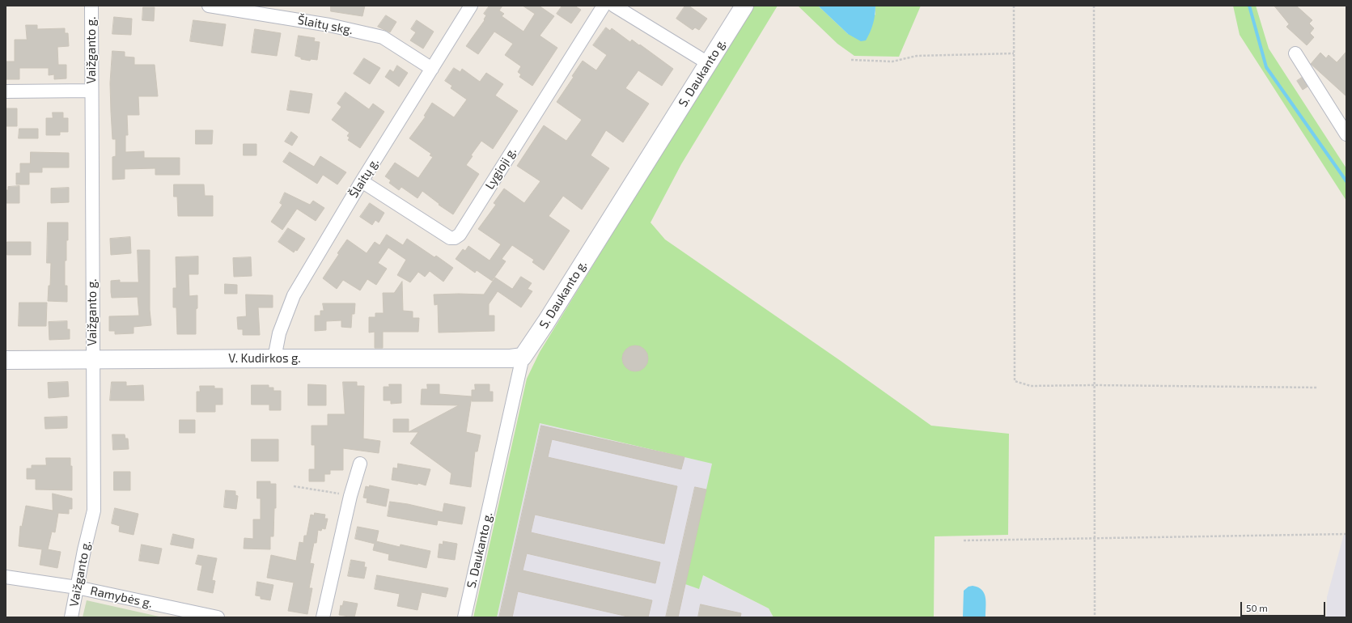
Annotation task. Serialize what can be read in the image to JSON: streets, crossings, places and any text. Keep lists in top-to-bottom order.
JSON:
{
  "streets": {
    "street": [
      "Šlaitų skg.",
      "Vaižganto g.",
      "S. Daukanto g.",
      "Lygioji g.",
      "Šlaitų g.",
      "V. Kudirkos g.",
      "Ramybės g."
    ]
  },
  "crossings": [
    ["Šlaitų skg.", "Šlaitų g."],
    ["Vaižganto g.", "V. Kudirkos g."],
    ["Vaižganto g.", "Ramybės g."],
    ["S. Daukanto g.", "V. Kudirkos g."],
    ["Lygioji g.", "Šlaitų g."],
    ["Šlaitų g.", "V. Kudirkos g."]
  ],
  "scale_bar": "50 m"
}
